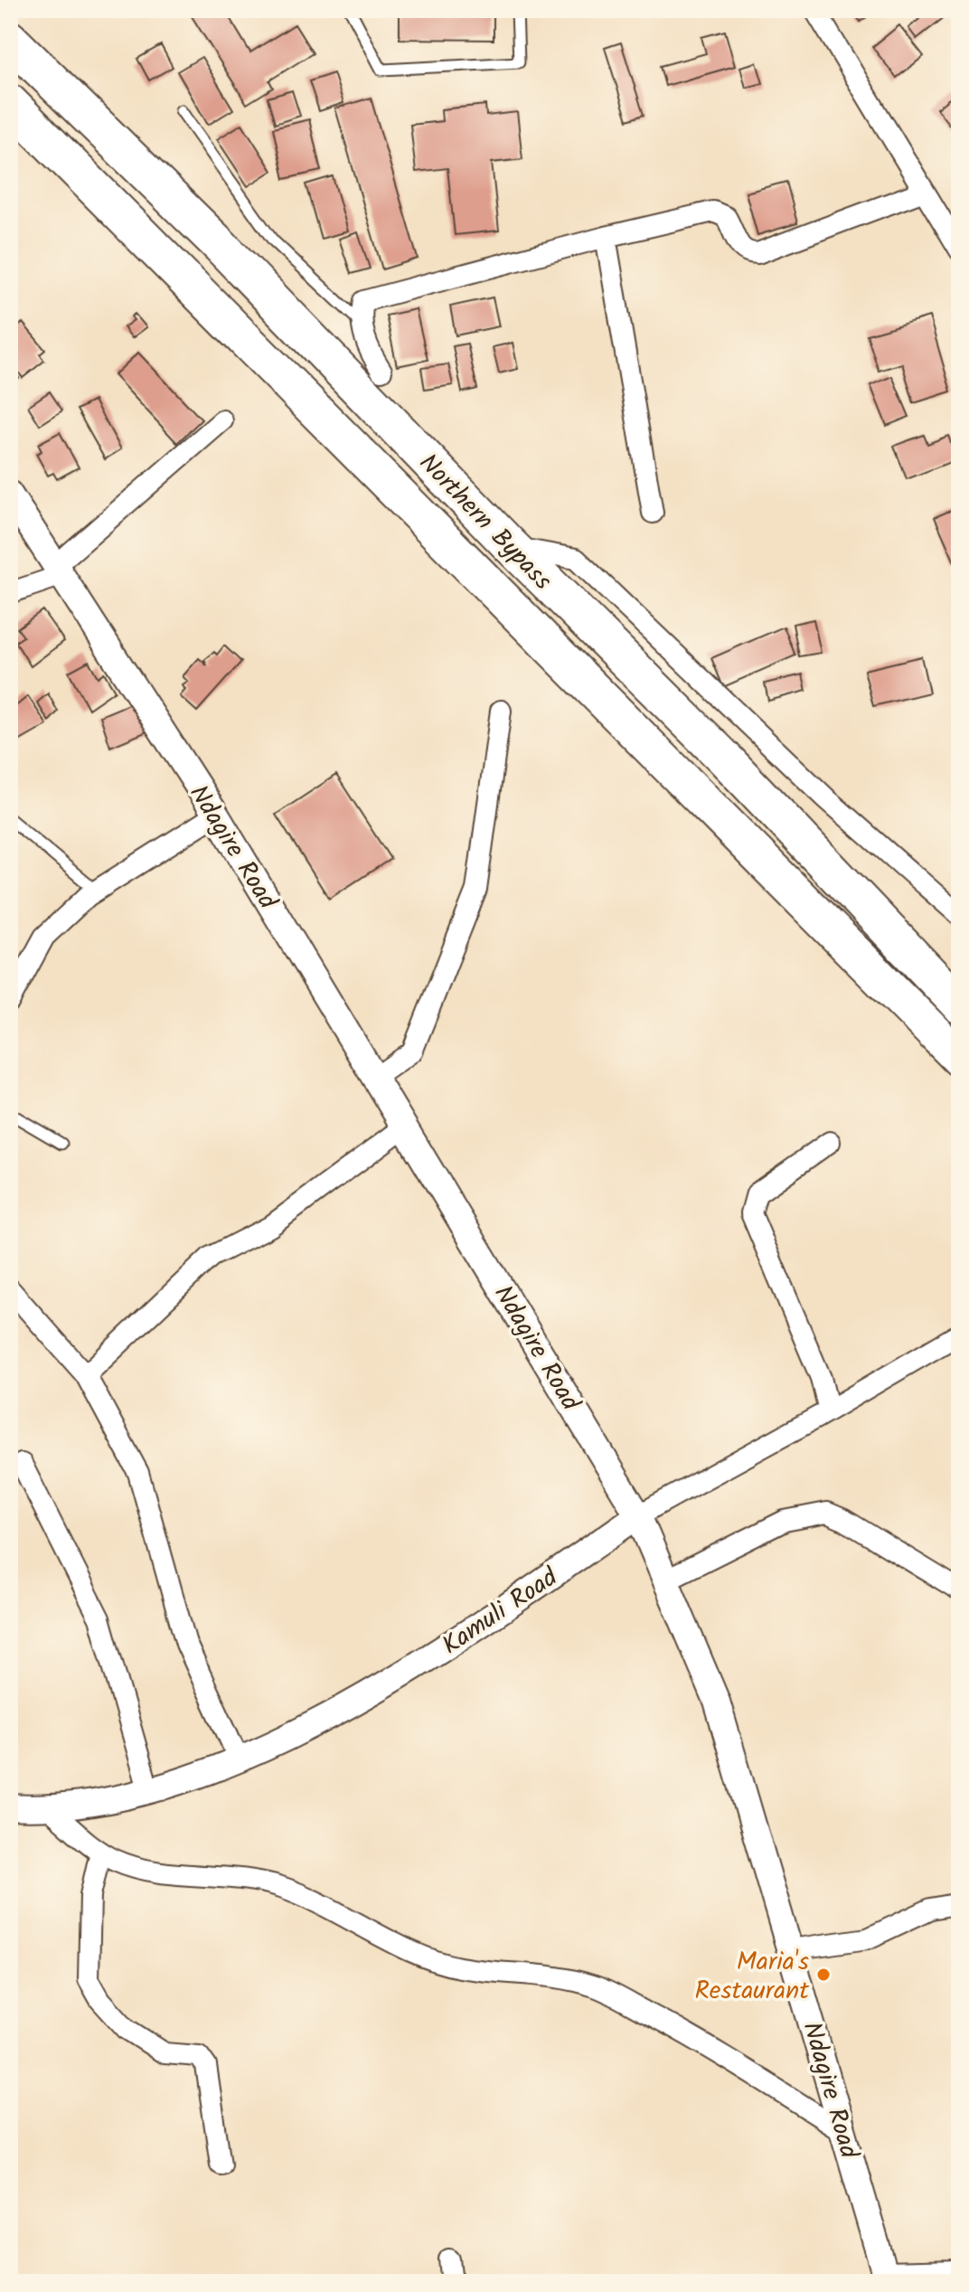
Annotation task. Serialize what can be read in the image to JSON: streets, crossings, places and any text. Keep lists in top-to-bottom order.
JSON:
{
  "streets": {
    "highway": ["Northern Bypass"],
    "street": ["Ndagire Road", "Kamuli Road"]
  },
  "crossings": [
    ["Ndagire Road", "Kamuli Road"]
  ],
  "places": ["Maria's Restaurant"]
}
